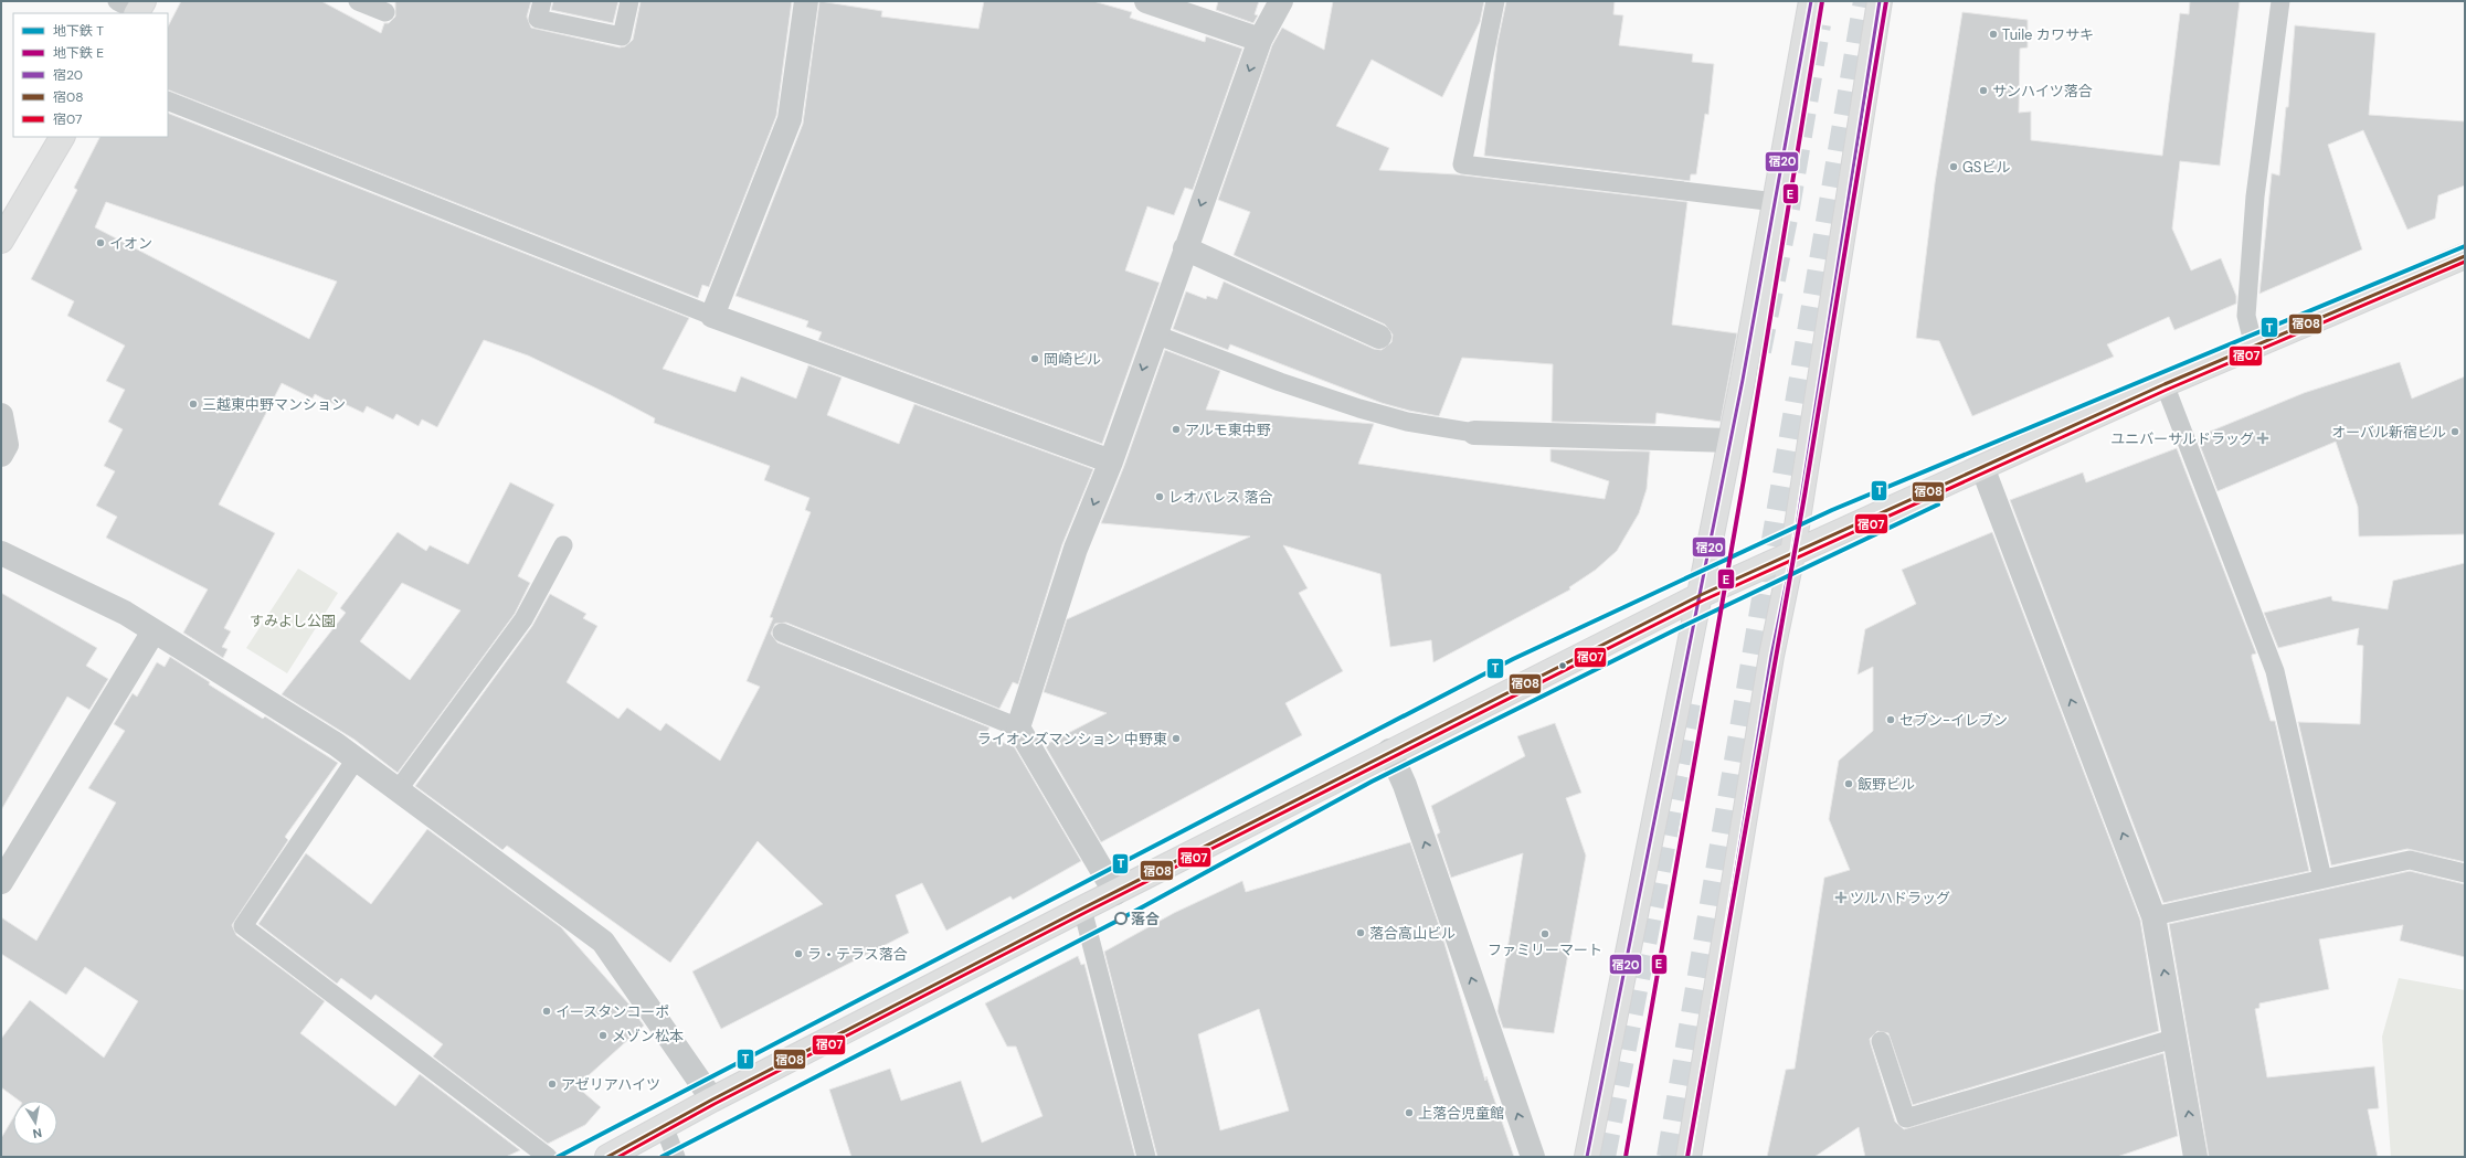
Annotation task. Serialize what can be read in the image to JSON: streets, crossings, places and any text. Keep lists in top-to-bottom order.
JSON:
{
  "parks": ["すみよし公園"],
  "places": {
    "other": [
      "Tuile カワサキ",
      "サンハイツ落合",
      "GSビル",
      "イオン",
      "岡崎ビル",
      "三越東中野マンション",
      "アルモ東中野",
      "オーバル新宿ビル",
      "レオパレス 落合",
      "セブン-イレブン",
      "ライオンズマンション 中野東",
      "飯野ビル",
      "落合",
      "落合高山ビル",
      "ファミリーマート",
      "ラ・テラス落合",
      "イースタンコーポ",
      "メゾン松本",
      "アゼリアハイツ",
      "上落合児童館"
    ],
    "health": ["ユニバーサルドラッグ", "ツルハドラッグ"]
  },
  "lines": [
    "metro line E",
    "transit line 宿20",
    "metro line T",
    "transit line 宿08",
    "transit line 宿07"
  ],
  "legend": [
    "地下鉄 T",
    "地下鉄 E",
    "宿20",
    "宿08",
    "宿07"
  ],
  "north": "bottom"
}
